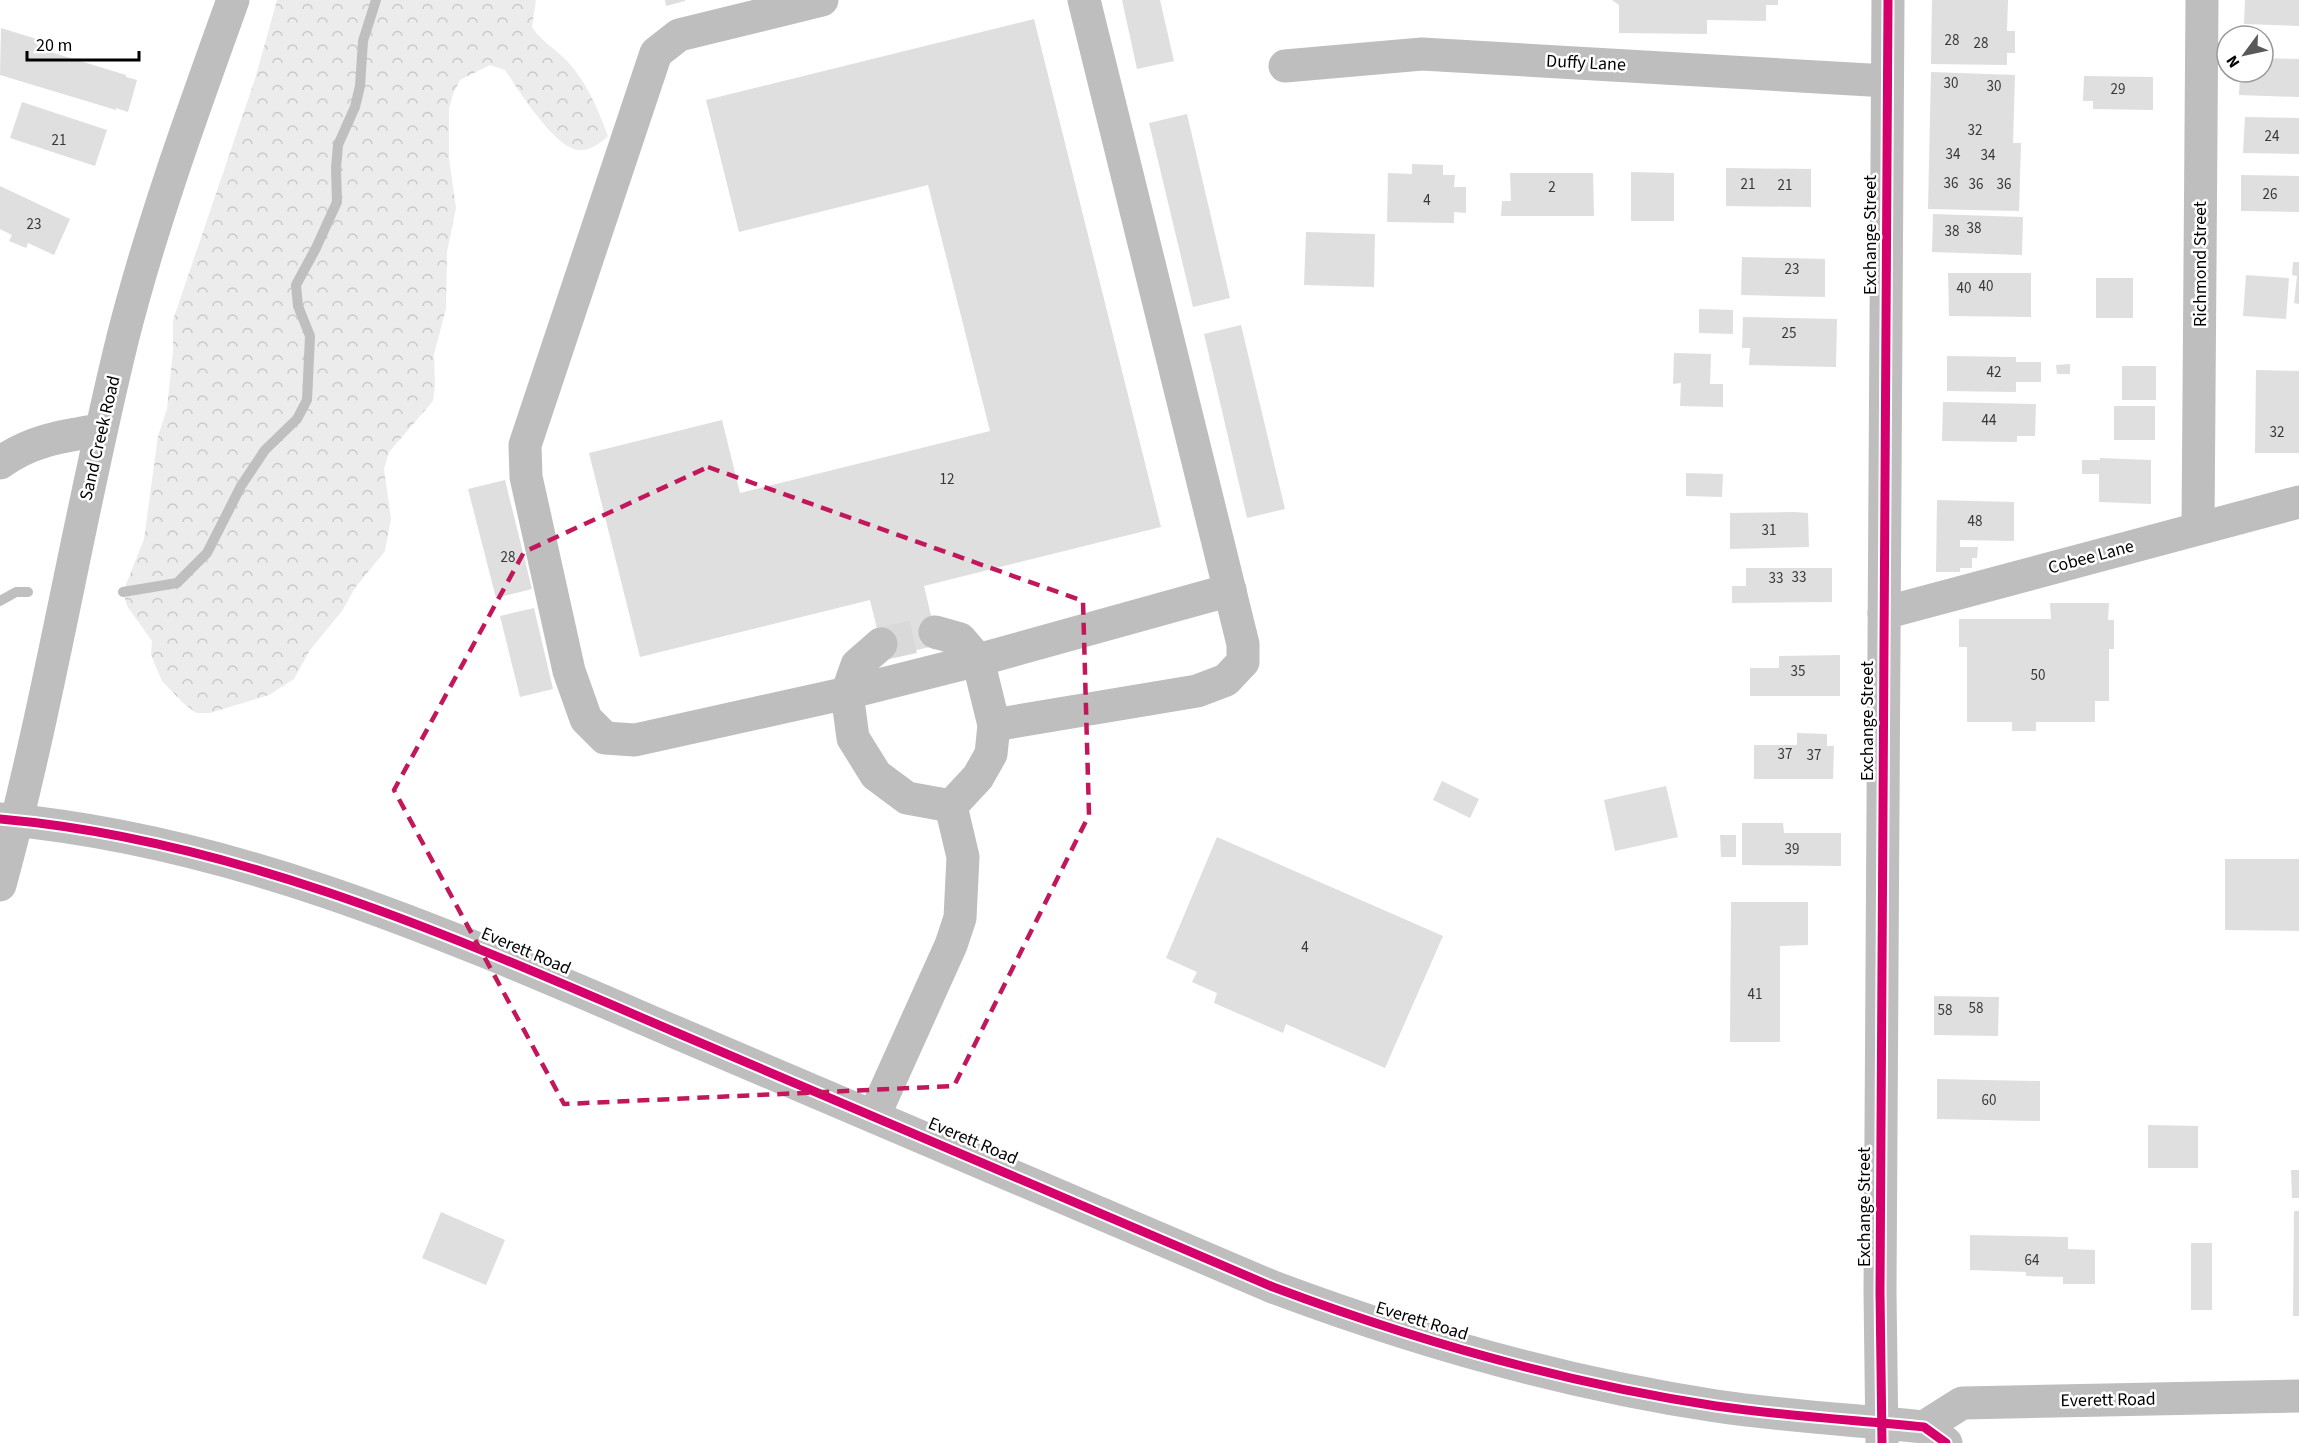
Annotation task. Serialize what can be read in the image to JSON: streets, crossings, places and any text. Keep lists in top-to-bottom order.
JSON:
{
  "streets": {
    "street": [
      "Duffy Lane",
      "Exchange Street",
      "Richmond Street",
      "Sand Creek Road",
      "Cobee Lane",
      "Everett Road"
    ]
  },
  "crossings": [
    ["Duffy Lane", "Exchange Street"],
    ["Exchange Street", "Cobee Lane"],
    ["Exchange Street", "Everett Road"],
    ["Richmond Street", "Cobee Lane"],
    ["Sand Creek Road", "Everett Road"]
  ],
  "house_numbers": [
    "28",
    "28",
    "30",
    "30",
    "29",
    "32",
    "24",
    "21",
    "34",
    "34",
    "36",
    "21",
    "36",
    "36",
    "21",
    "2",
    "26",
    "4",
    "23",
    "38",
    "38",
    "23",
    "40",
    "40",
    "25",
    "42",
    "44",
    "32",
    "12",
    "48",
    "31",
    "28",
    "33",
    "33",
    "35",
    "50",
    "37",
    "37",
    "39",
    "4",
    "41",
    "58",
    "58",
    "60",
    "64"
  ],
  "scale_bar": "20 m",
  "north": "bottom left"
}
